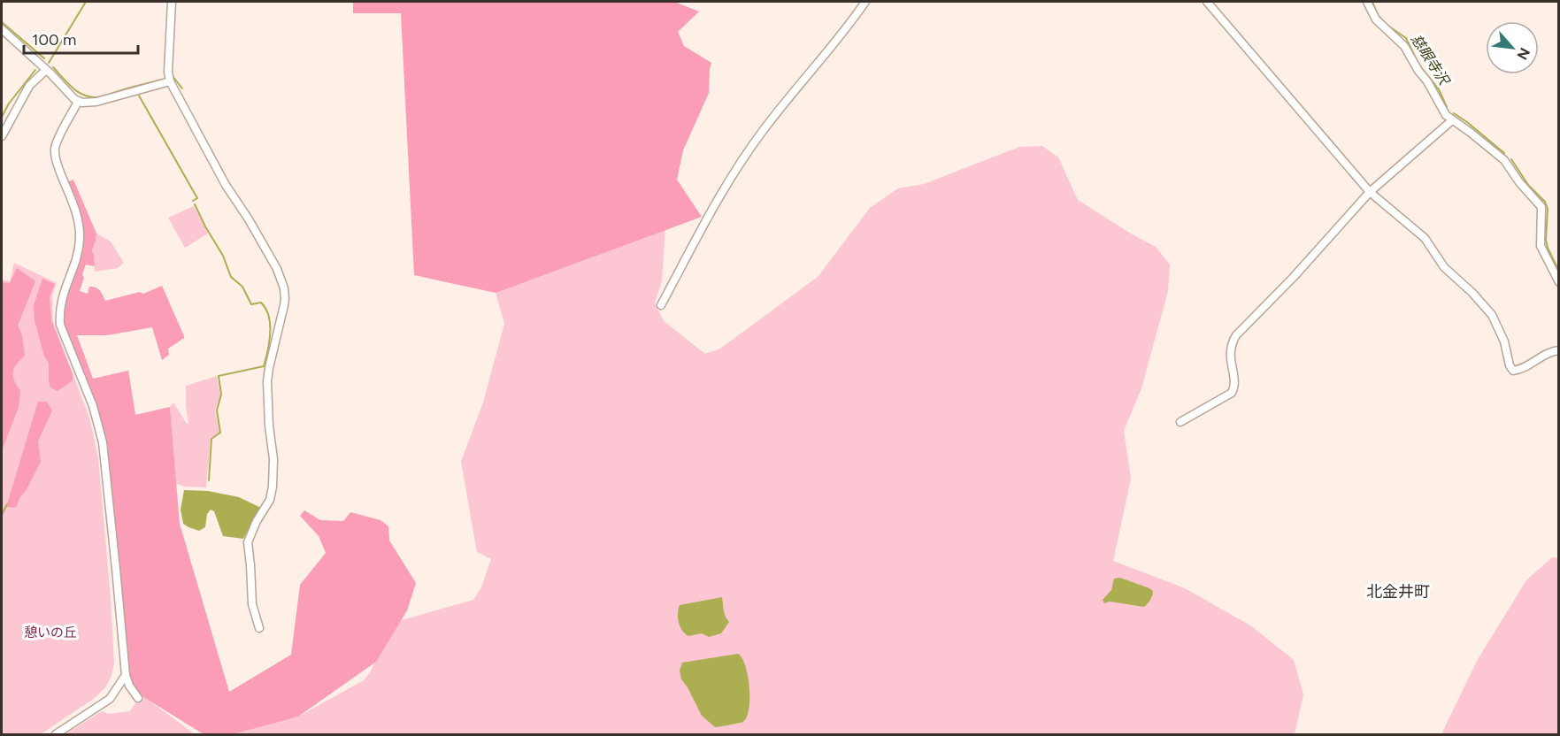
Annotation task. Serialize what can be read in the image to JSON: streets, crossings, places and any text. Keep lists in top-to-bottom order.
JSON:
{
  "districts": ["北金井町"],
  "water": ["慈眼寺沢"],
  "parks": ["憩いの丘"],
  "scale_bar": "100 m",
  "north": "bottom right"
}
